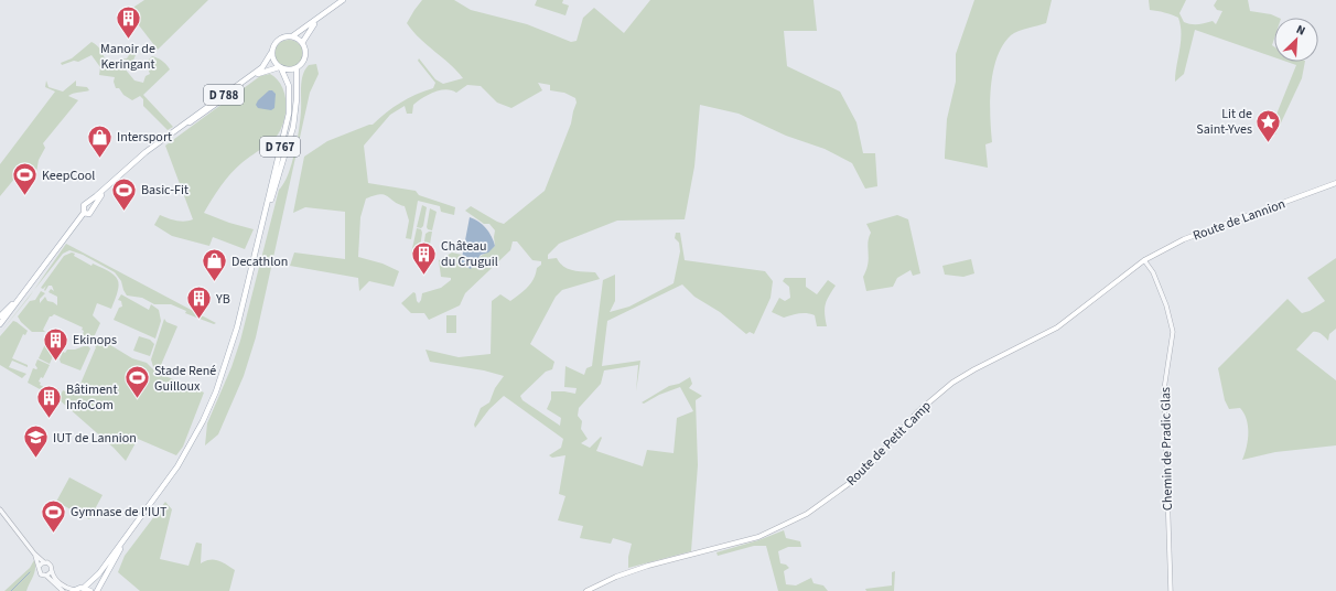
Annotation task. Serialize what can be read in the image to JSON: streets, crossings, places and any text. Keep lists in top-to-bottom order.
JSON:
{
  "streets": {
    "main road": [
      "D 788",
      "D 767",
      "Route de Lannion",
      "Route de Petit Camp"
    ],
    "street": ["Chemin de Pradic Glas"]
  },
  "crossings": [
    ["D 788", "D 767"],
    ["Route de Lannion", "Route de Petit Camp"],
    ["Route de Lannion", "Chemin de Pradic Glas"],
    ["Route de Petit Camp", "Chemin de Pradic Glas"]
  ],
  "places": {
    "building": [
      "Manoir de Keringant",
      "Château du Cruguil",
      "YB",
      "Ekinops",
      "Bâtiment InfoCom"
    ],
    "place": ["Lit de Saint-Yves"],
    "shop": ["Intersport", "Decathlon"],
    "sports": [
      "KeepCool",
      "Basic-Fit",
      "Stade René Guilloux",
      "Gymnase de l'IUT"
    ],
    "school or university": ["IUT de Lannion"]
  },
  "north": "top right"
}
